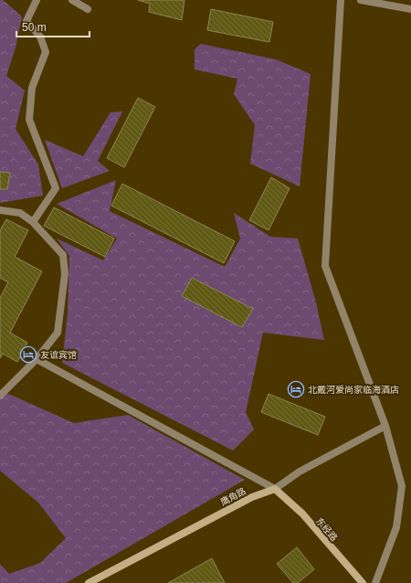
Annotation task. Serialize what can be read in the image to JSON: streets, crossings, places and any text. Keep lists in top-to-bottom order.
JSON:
{
  "streets": {
    "main road": ["鹰角路", "东经路"]
  },
  "crossings": [
    ["鹰角路", "东经路"]
  ],
  "places": {
    "hotel": ["友谊宾馆", "北戴河爱尚家临海酒店"]
  },
  "scale_bar": "50 m"
}
